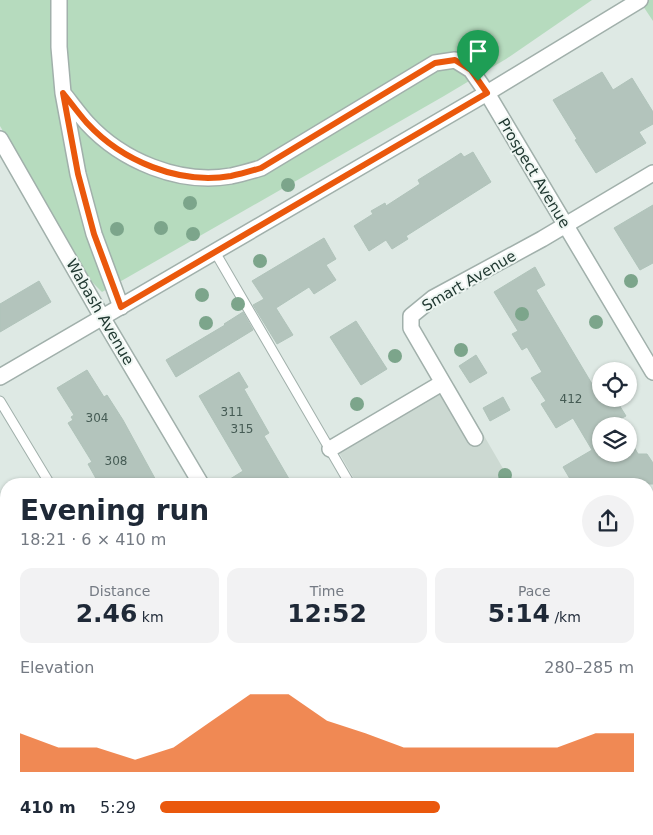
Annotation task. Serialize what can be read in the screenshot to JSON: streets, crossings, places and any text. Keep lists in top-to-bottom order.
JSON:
{
  "streets": {
    "street": ["Prospect Avenue", "Smart Avenue", "Wabash Avenue"]
  },
  "crossings": [
    ["Prospect Avenue", "Smart Avenue"]
  ],
  "house_numbers": [
    "412",
    "311",
    "304",
    "315",
    "308"
  ],
  "page": {
    "heading": ["Evening run", "18:21 · 6 × 410 m"],
    "stats": [
      ["Distance", "2.46 km"],
      ["Time", "12:52"],
      ["Pace", "5:14 /km"]
    ],
    "chart": ["Elevation", "280–285 m"],
    "list": [
      {
        "name": "410 m",
        "note": "5:29"
      }
    ]
  }
}
